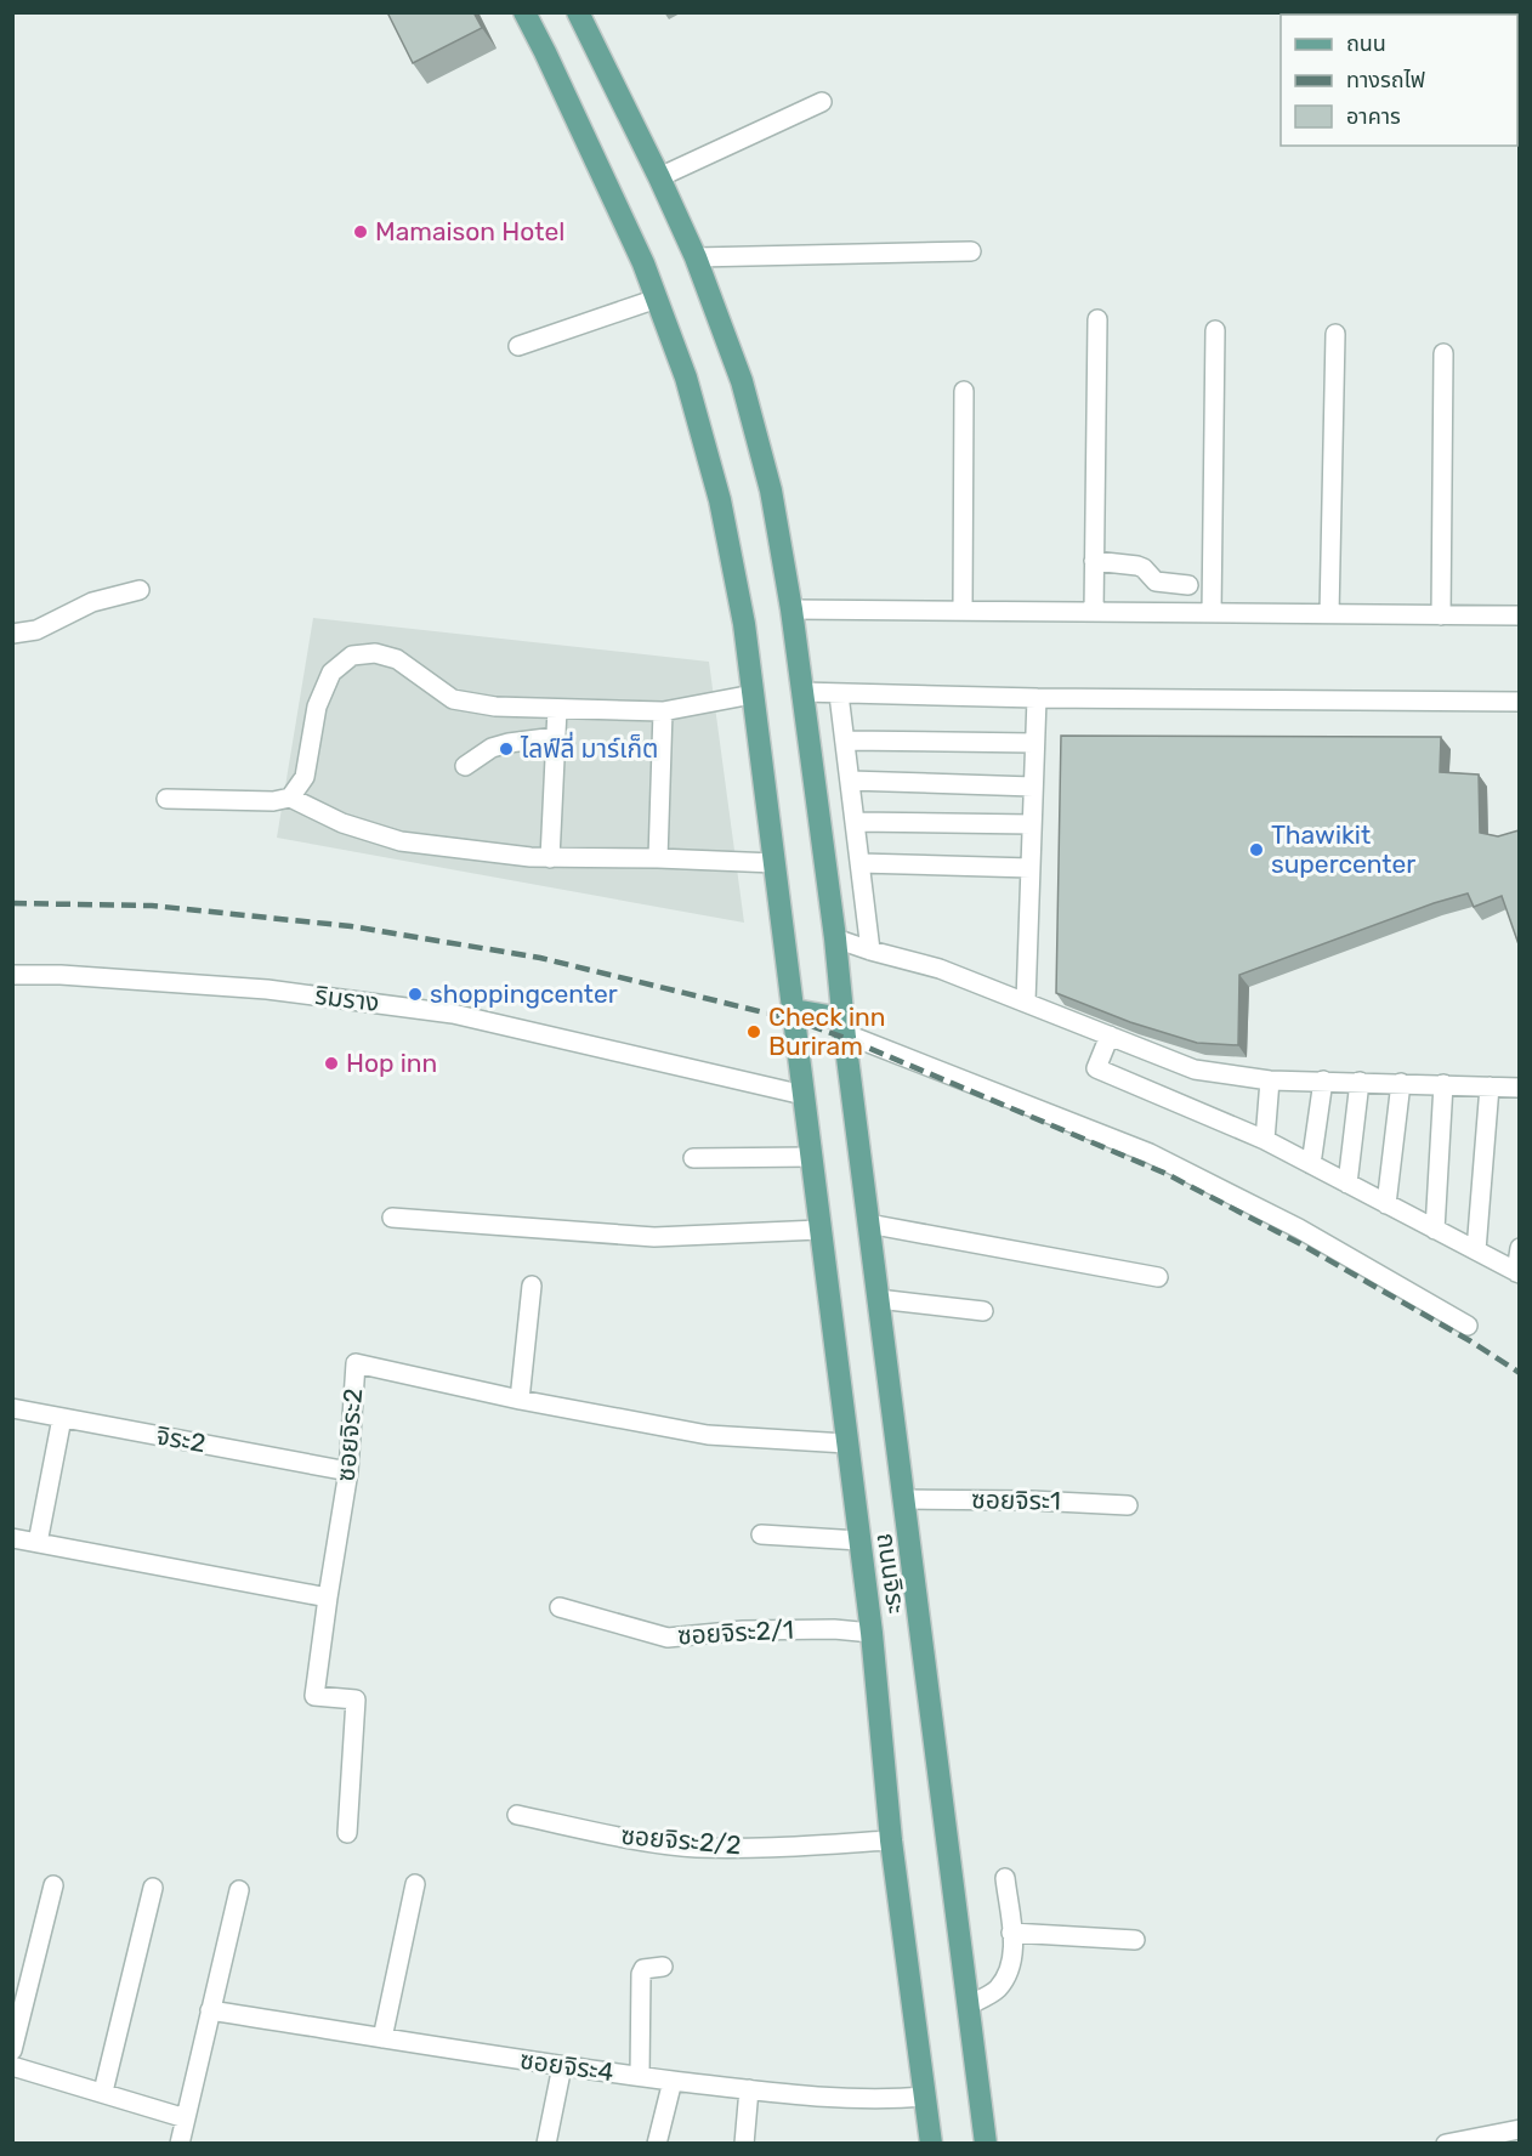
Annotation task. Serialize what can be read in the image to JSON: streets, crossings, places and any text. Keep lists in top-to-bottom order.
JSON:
{
  "streets": {
    "main road": ["ถนนจิระ"],
    "street": [
      "ริมราง",
      "ซอยจิระ2",
      "จิระ2",
      "ซอยจิระ1",
      "ซอยจิระ2/1",
      "ซอยจิระ2/2",
      "ซอยจิระ4"
    ]
  },
  "crossings": [
    ["ริมราง", "ถนนจิระ"],
    ["ซอยจิระ2", "จิระ2"],
    ["ซอยจิระ2", "ถนนจิระ"],
    ["ซอยจิระ1", "ถนนจิระ"],
    ["ถนนจิระ", "ซอยจิระ2/1"],
    ["ถนนจิระ", "ซอยจิระ2/2"],
    ["ถนนจิระ", "ซอยจิระ4"]
  ],
  "places": [
    "Mamaison Hotel",
    "ไลฟ์ลี่ มาร์เก็ต",
    "Thawikit supercenter",
    "shoppingcenter",
    "Check inn Buriram",
    "Hop inn"
  ],
  "legend": ["ถนน", "ทางรถไฟ", "อาคาร"]
}
